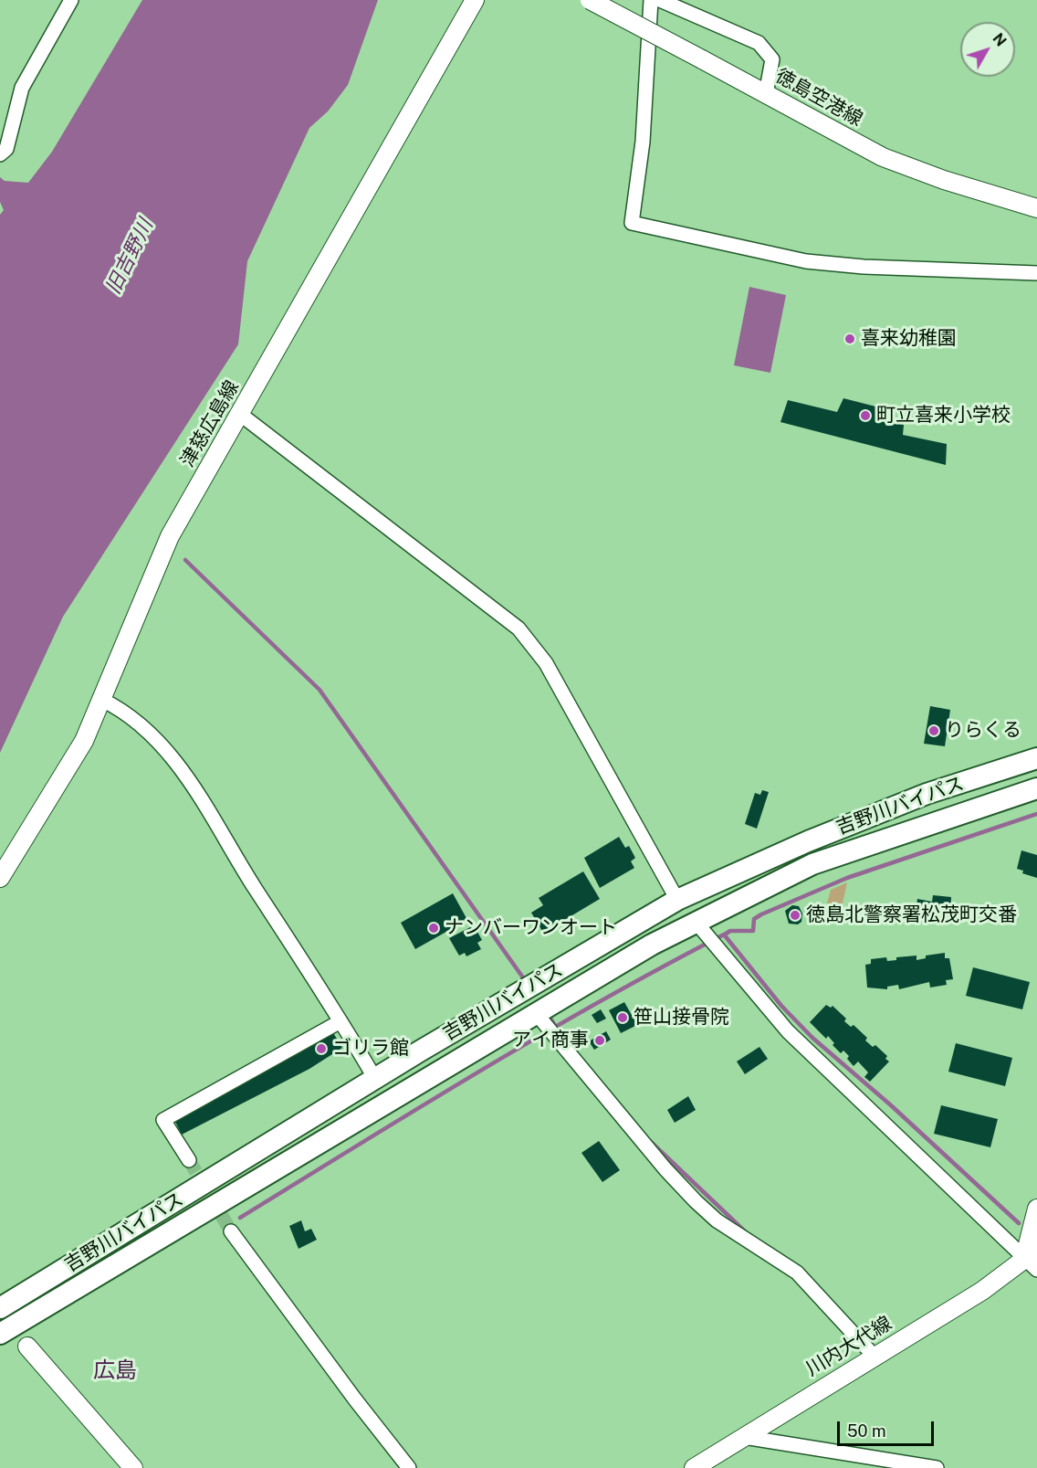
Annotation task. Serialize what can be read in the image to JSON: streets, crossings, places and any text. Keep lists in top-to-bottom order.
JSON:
{
  "streets": {
    "highway": ["吉野川バイパス"],
    "main road": ["徳島空港線", "津慈広島線", "川内大代線"]
  },
  "districts": ["広島"],
  "water": ["旧吉野川"],
  "places": [
    "喜来幼稚園",
    "町立喜来小学校",
    "りらくる",
    "徳島北警察署松茂町交番",
    "ナンバーワンオート",
    "笹山接骨院",
    "アイ商事",
    "ゴリラ館"
  ],
  "scale_bar": "50 m",
  "north": "top right"
}
